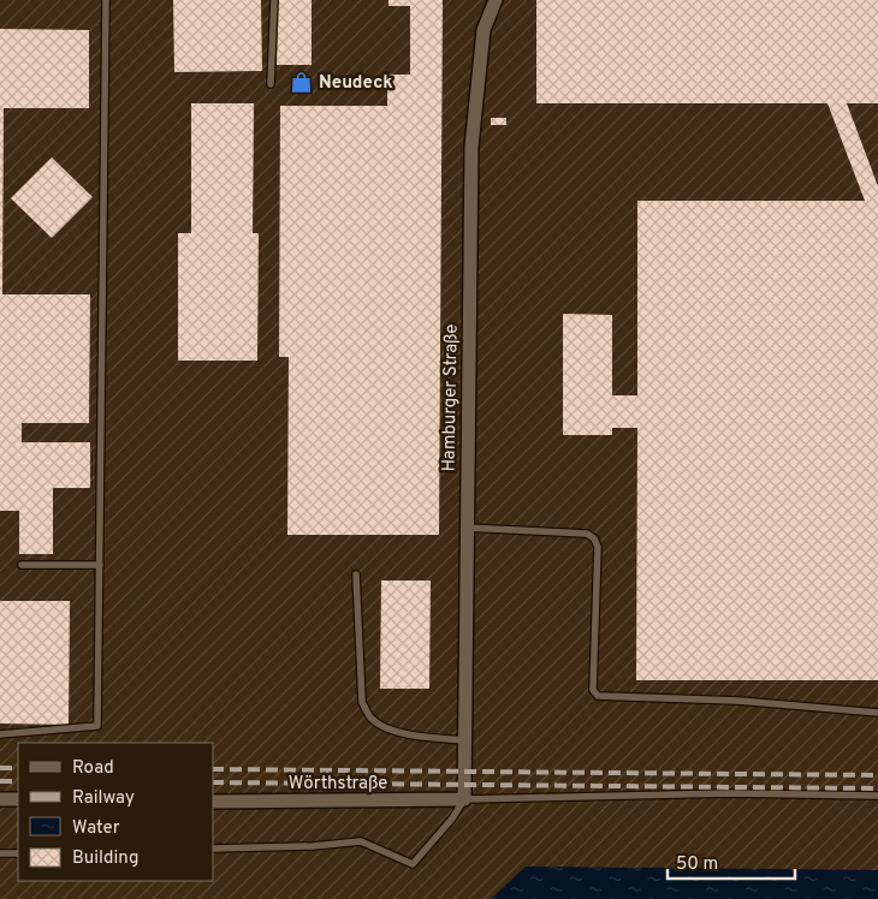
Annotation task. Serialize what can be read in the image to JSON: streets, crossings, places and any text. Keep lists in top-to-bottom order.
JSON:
{
  "streets": {
    "street": ["Hamburger Straße", "Wörthstraße"]
  },
  "crossings": [
    ["Hamburger Straße", "Wörthstraße"]
  ],
  "places": {
    "shop": ["Neudeck"]
  },
  "legend": [
    "Road",
    "Railway",
    "Water",
    "Building"
  ],
  "scale_bar": "50 m"
}
